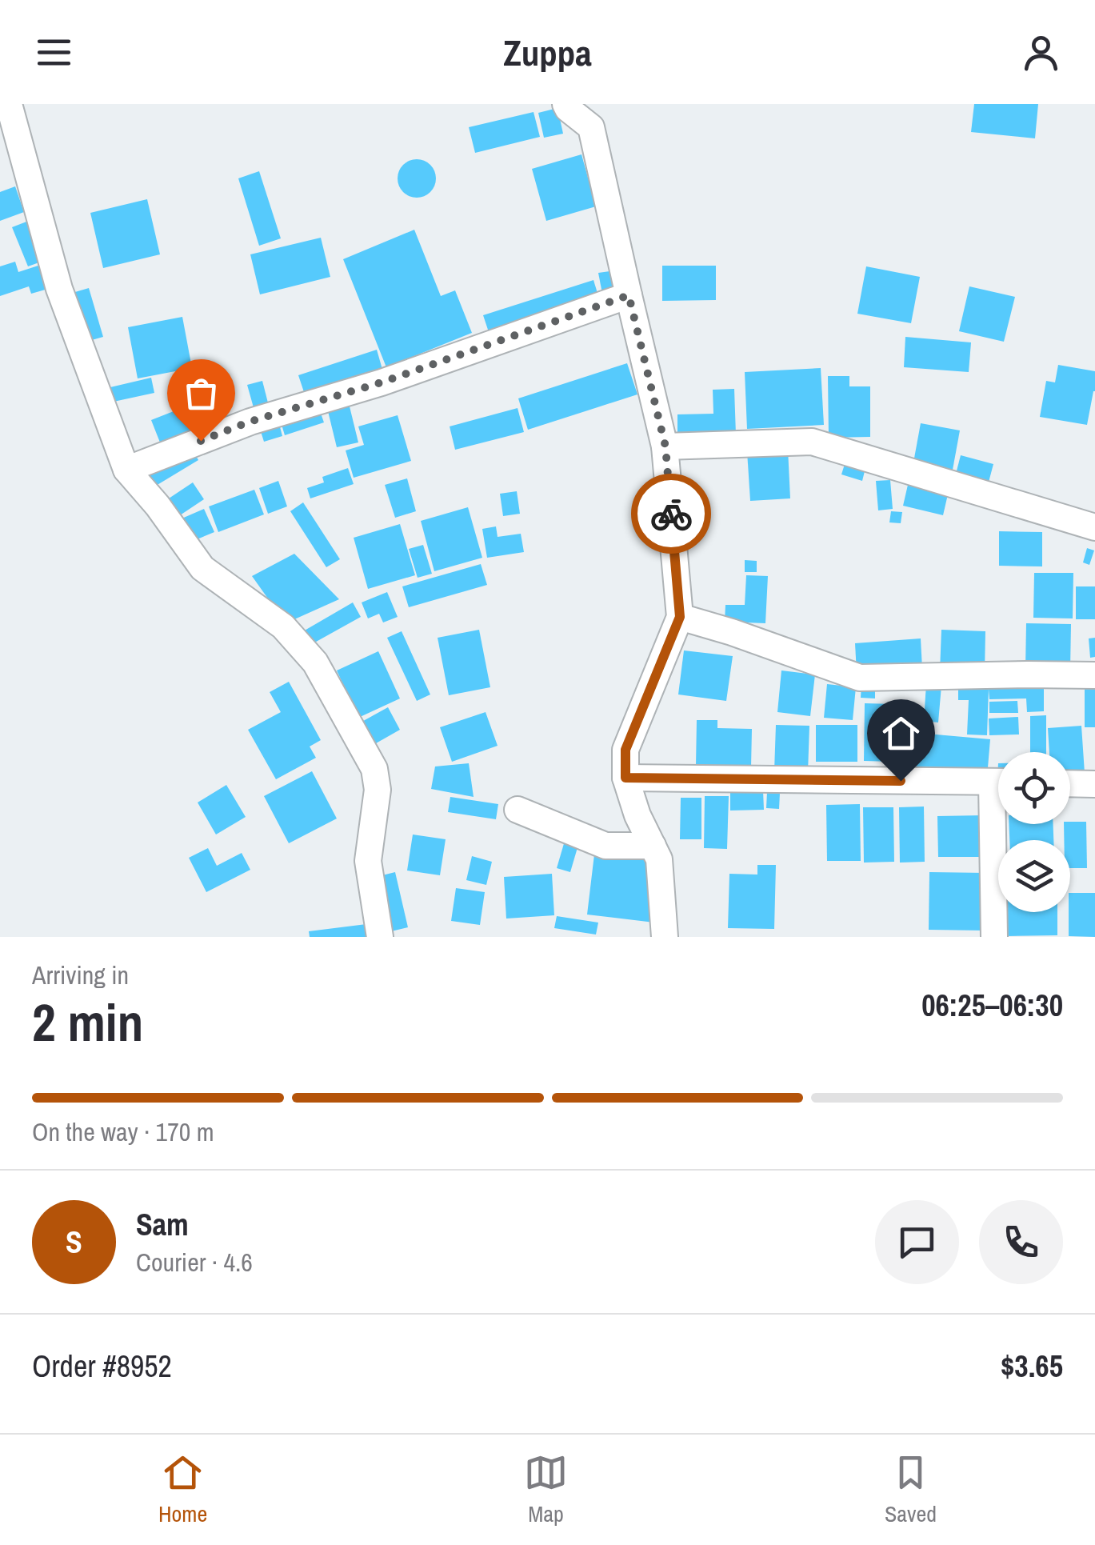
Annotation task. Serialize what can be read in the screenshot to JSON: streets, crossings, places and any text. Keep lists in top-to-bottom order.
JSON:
{
  "page": {
    "header": "Zuppa",
    "heading": ["2 min", "Arriving in", "06:25–06:30"],
    "panel": [
      "Sam",
      "Courier · 4.6",
      "Order #8952",
      "$3.65"
    ],
    "bar": "On the way · 170 m",
    "round": "S",
    "tabs": ["Home", "Map", "Saved"]
  }
}
